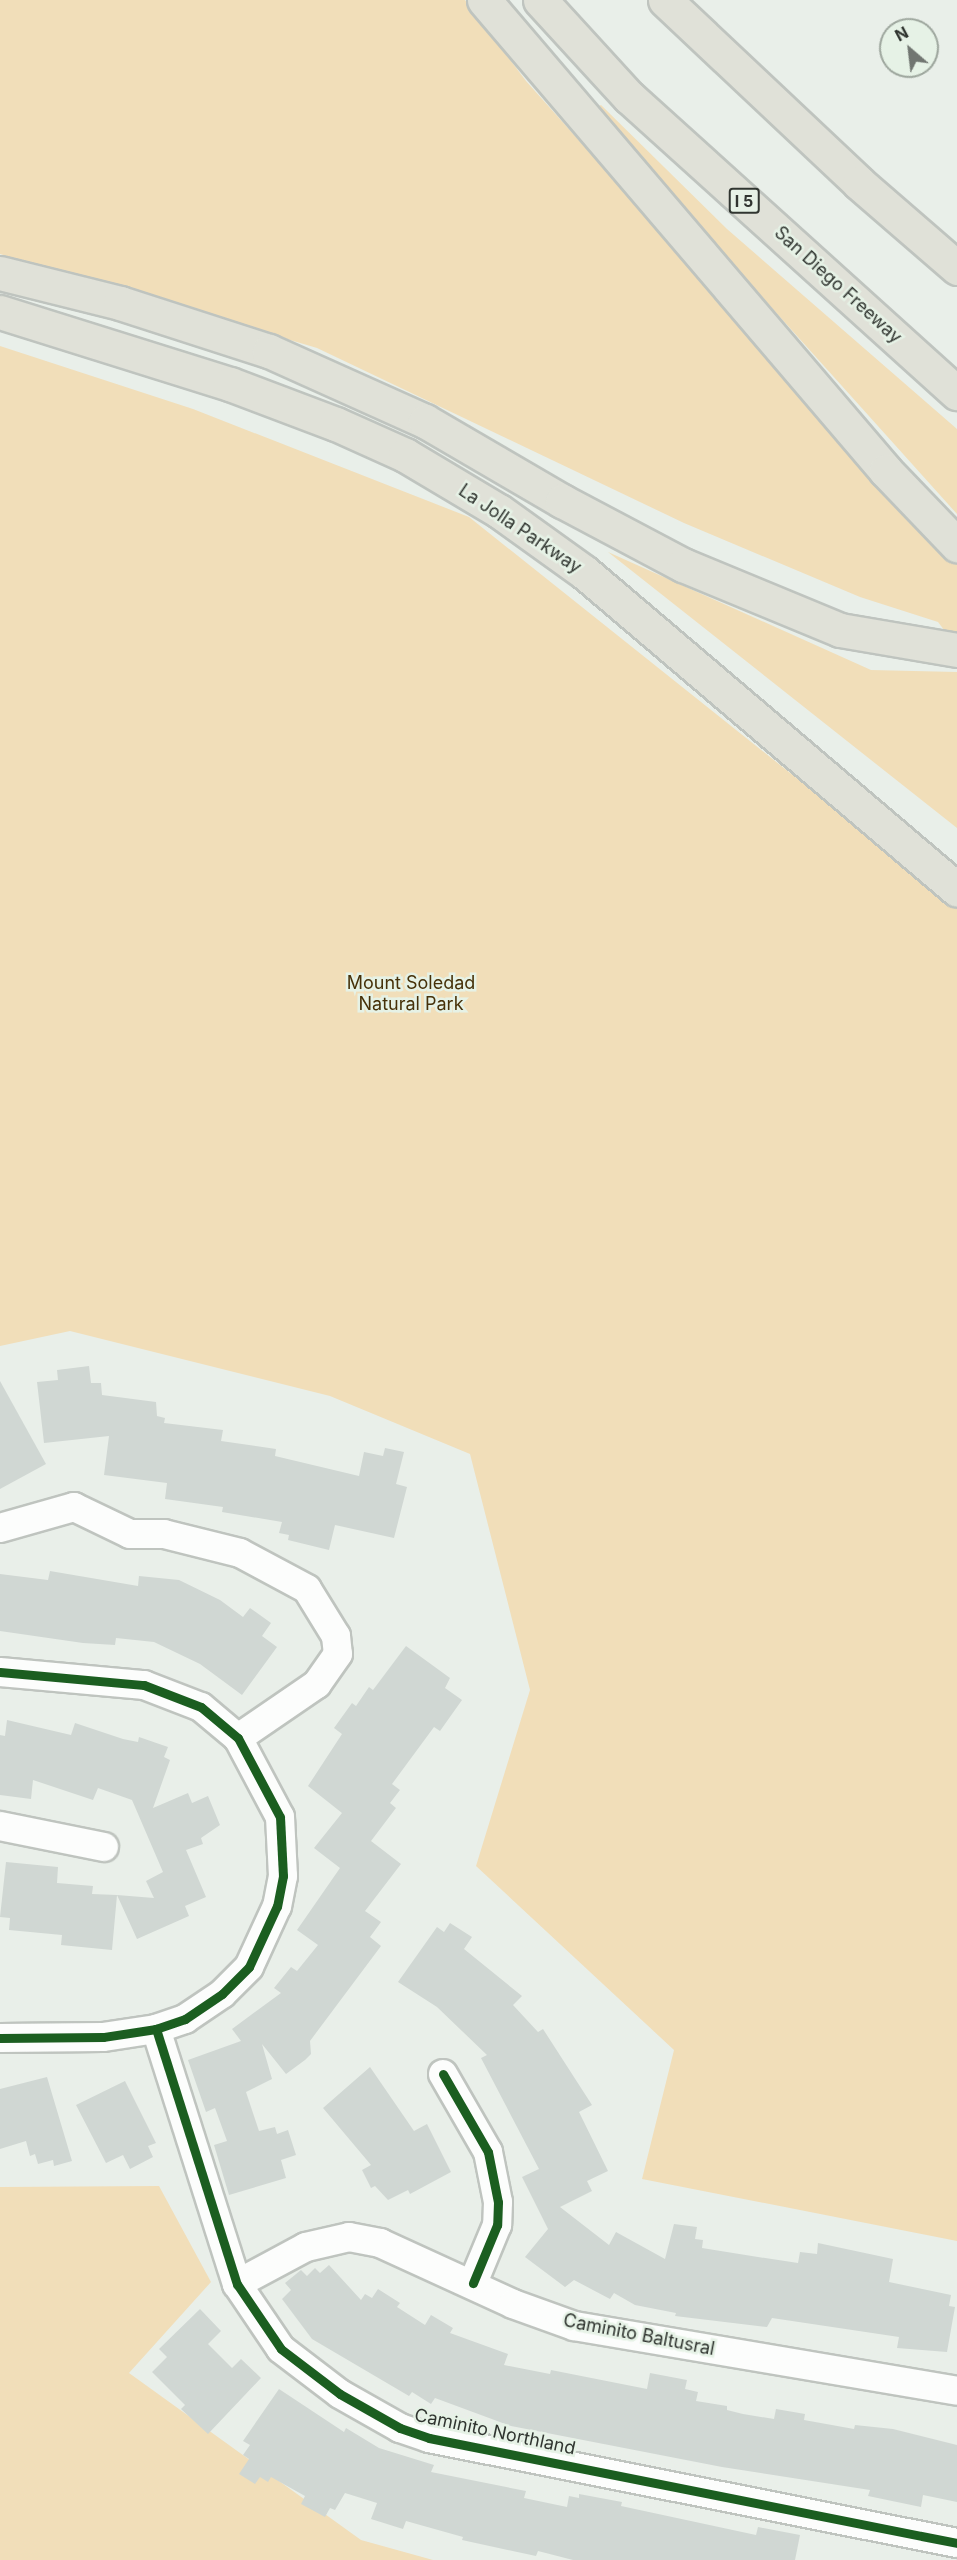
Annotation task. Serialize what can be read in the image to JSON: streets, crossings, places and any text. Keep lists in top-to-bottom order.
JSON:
{
  "streets": {
    "highway": ["I 5", "San Diego Freeway", "La Jolla Parkway"],
    "street": ["Caminito Baltusral", "Caminito Northland"]
  },
  "crossings": [
    ["Caminito Baltusral", "Caminito Northland"]
  ],
  "parks": ["Mount Soledad Natural Park"],
  "north": "top left"
}
